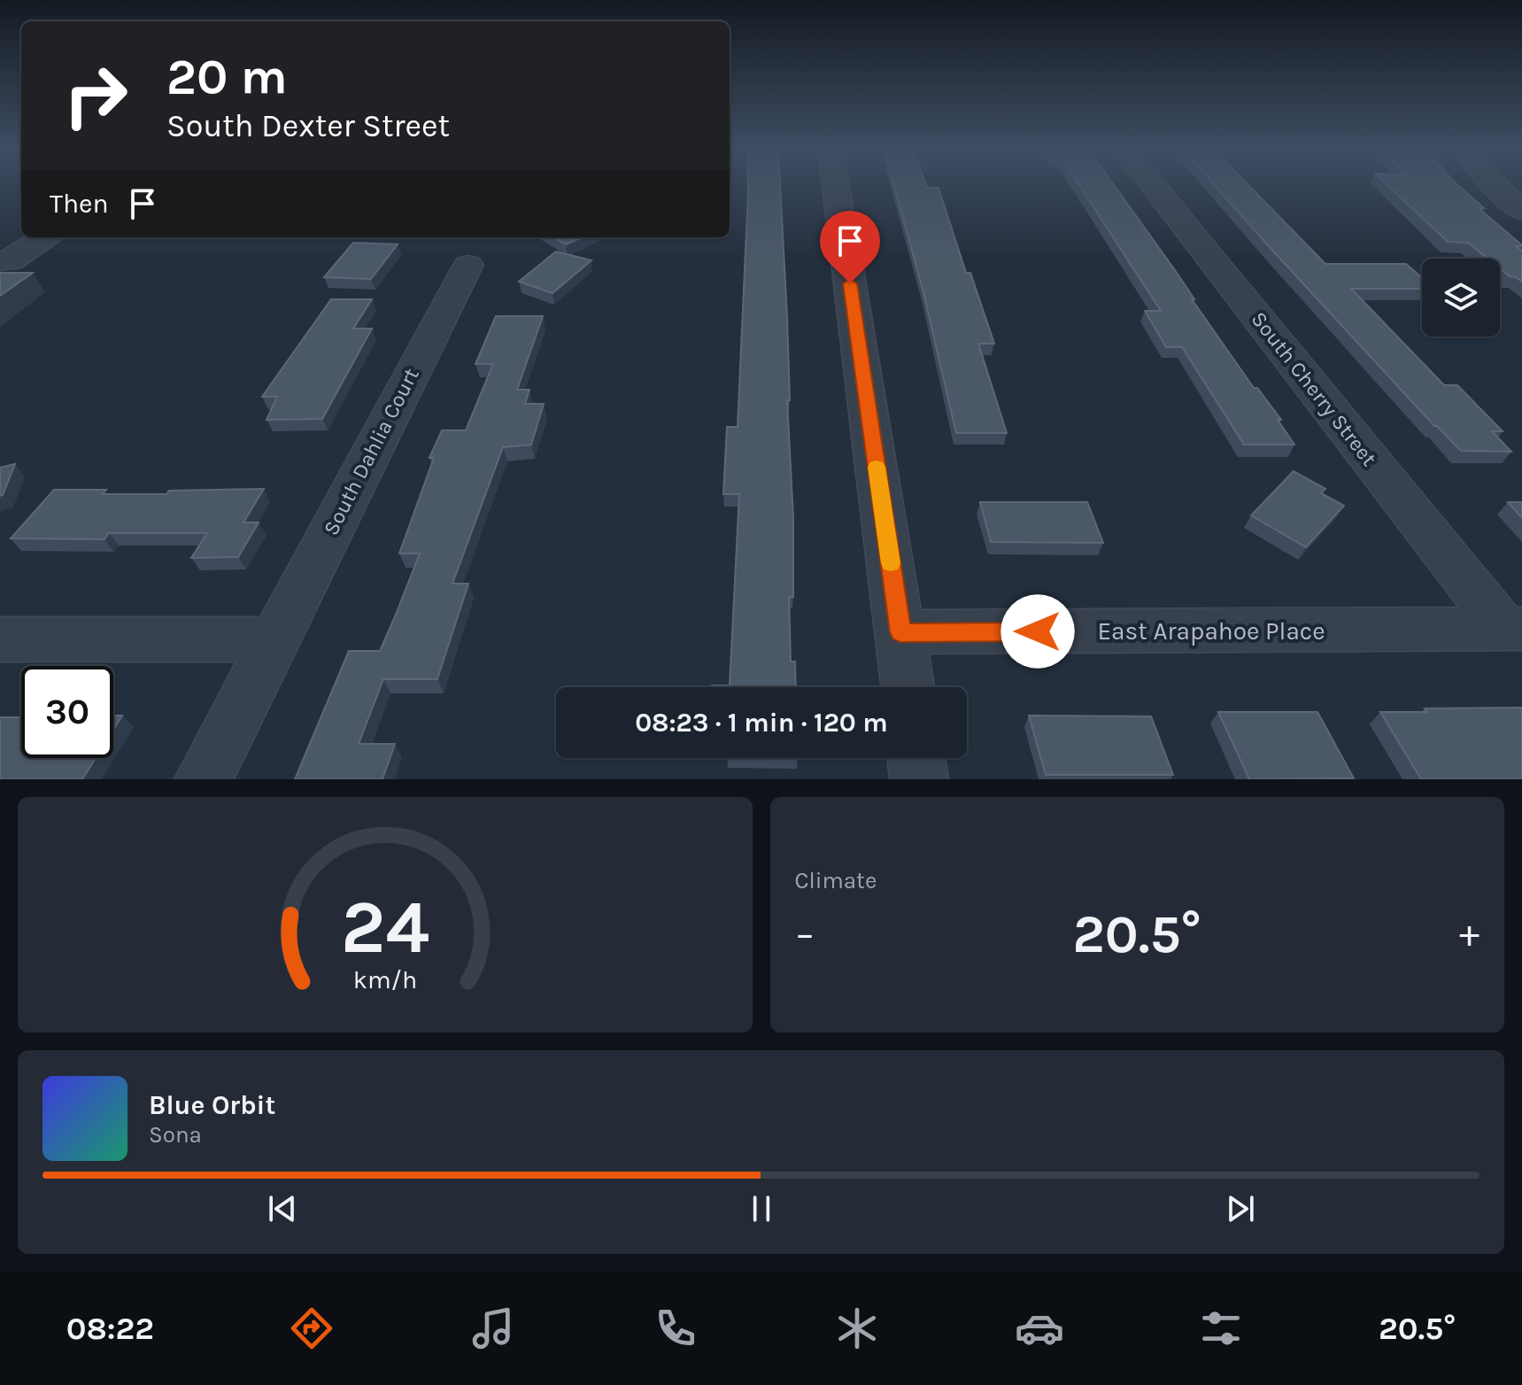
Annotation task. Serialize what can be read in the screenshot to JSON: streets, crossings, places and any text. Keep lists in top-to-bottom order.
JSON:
{
  "streets": {
    "street": ["South Cherry Street", "South Dahlia Court", "East Arapahoe Place"]
  },
  "crossings": [
    ["South Cherry Street", "East Arapahoe Place"]
  ],
  "page": {
    "turn": ["20 m", "South Dexter Street"],
    "then": "Then",
    "limit": "30",
    "trip": "08:23 · 1 min · 120 m",
    "tile": "Climate",
    "heat": ["−", "20.5°", "+"],
    "song": ["Blue Orbit", "Sona"],
    "tabs": ["08:22", "20.5°"],
    "gauge": ["24", "km/h"]
  }
}
